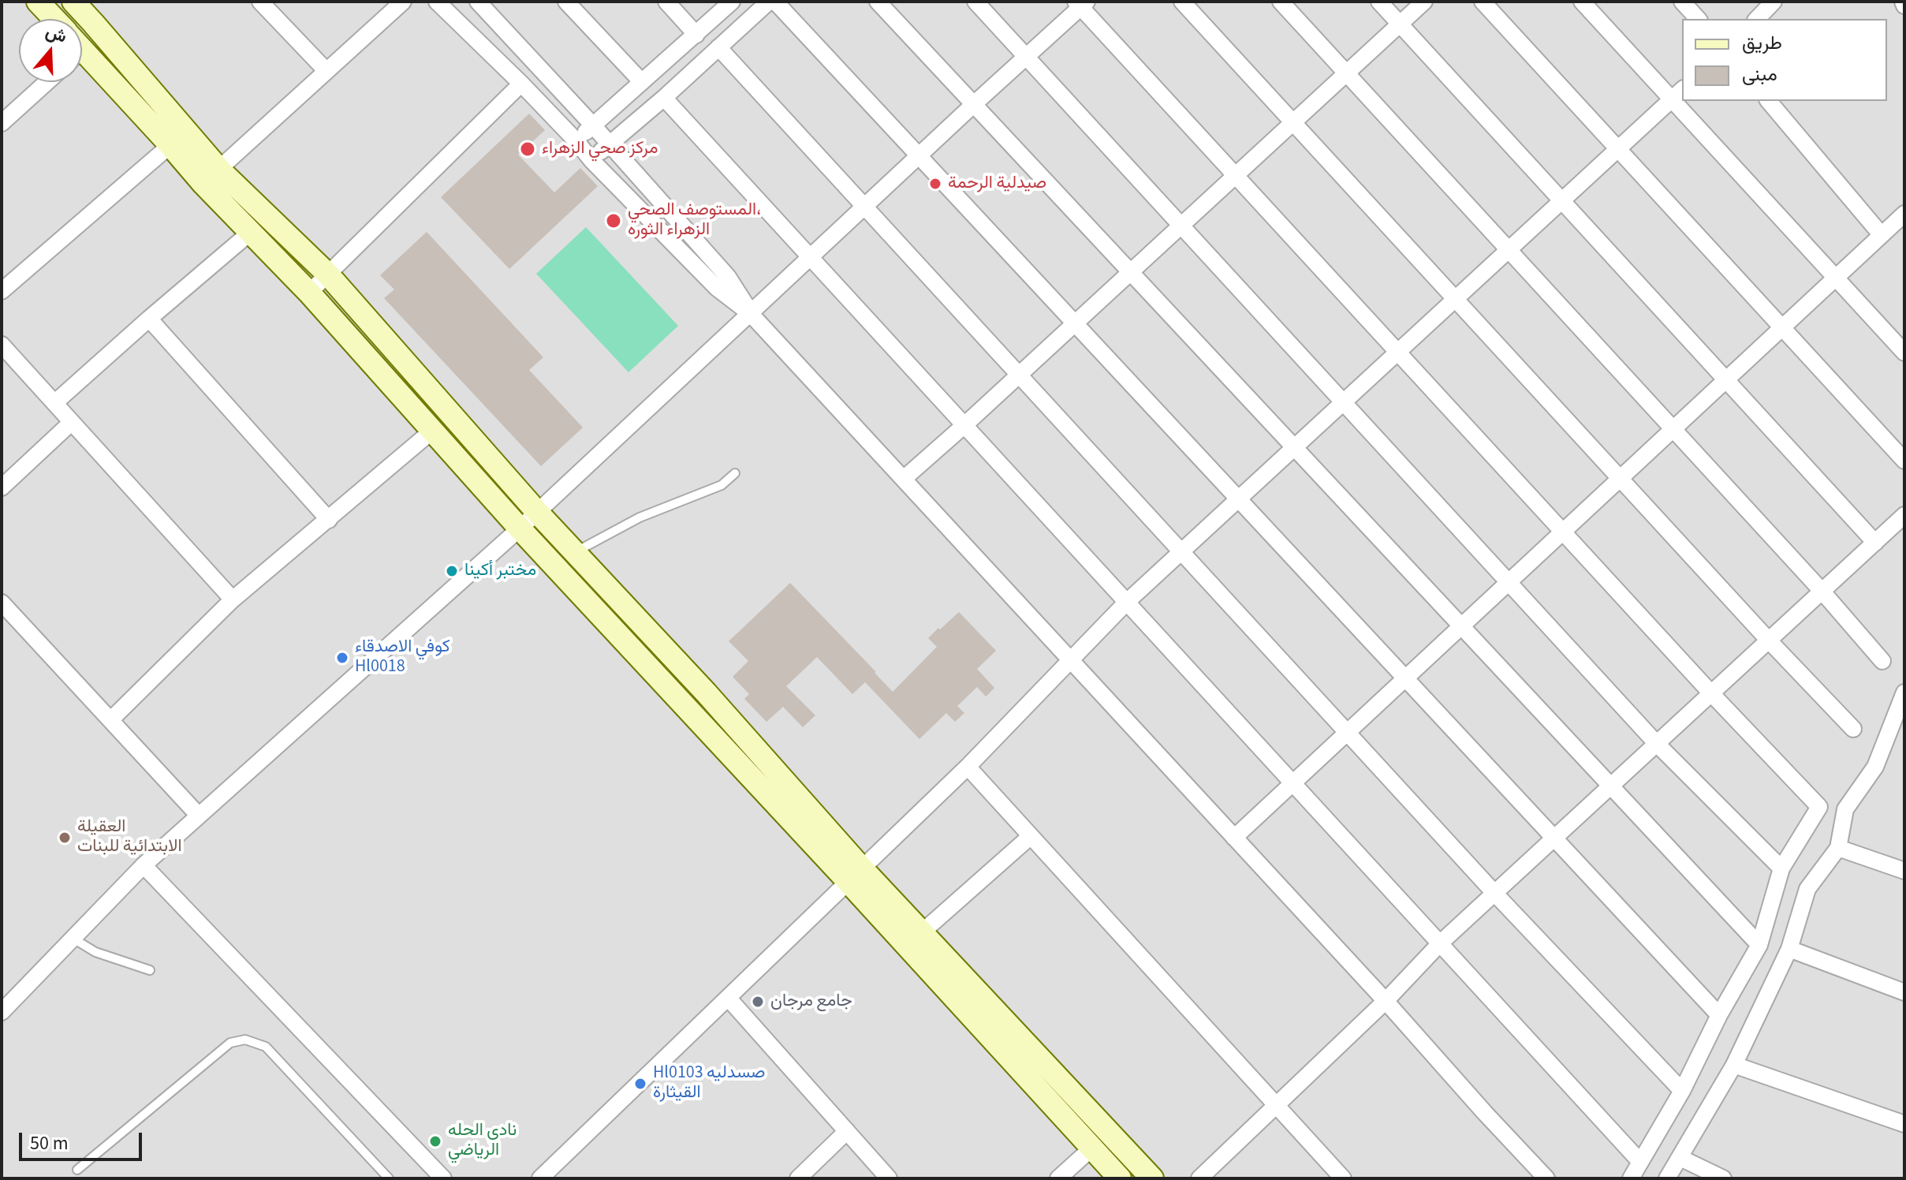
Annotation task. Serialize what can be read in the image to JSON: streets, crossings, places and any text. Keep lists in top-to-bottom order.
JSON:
{
  "places": [
    "مركز صحي الزهراء",
    "صيدلية الرحمة",
    "المستوصف الصحي، الزهراء الثوره",
    "مختبر أكينا",
    "كوفي الاصدقاء Hl0018",
    "العقيلة الابتدائية للبنات",
    "جامع مرجان",
    "Hl0103 صسدليه القيثارة",
    "نادي الحله الرياضي"
  ],
  "legend": ["طريق", "مبنى"],
  "scale_bar": "50 m",
  "north": "top"
}
